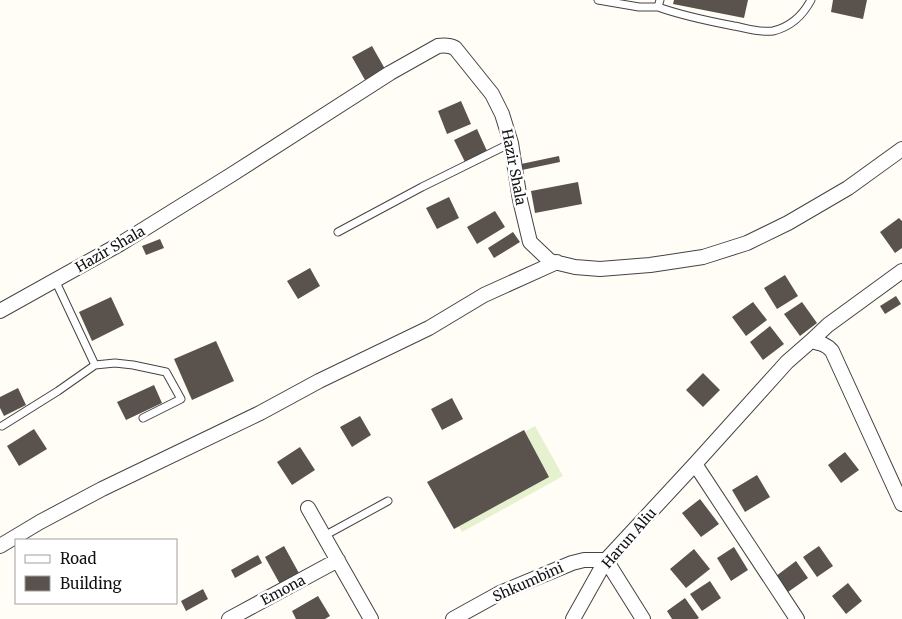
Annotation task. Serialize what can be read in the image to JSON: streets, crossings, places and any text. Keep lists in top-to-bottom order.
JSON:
{
  "streets": {
    "street": [
      "Hazir Shala",
      "Harun Aliu",
      "Shkumbini",
      "Emona"
    ]
  },
  "crossings": [
    ["Harun Aliu", "Shkumbini"]
  ],
  "legend": ["Road", "Building"]
}
